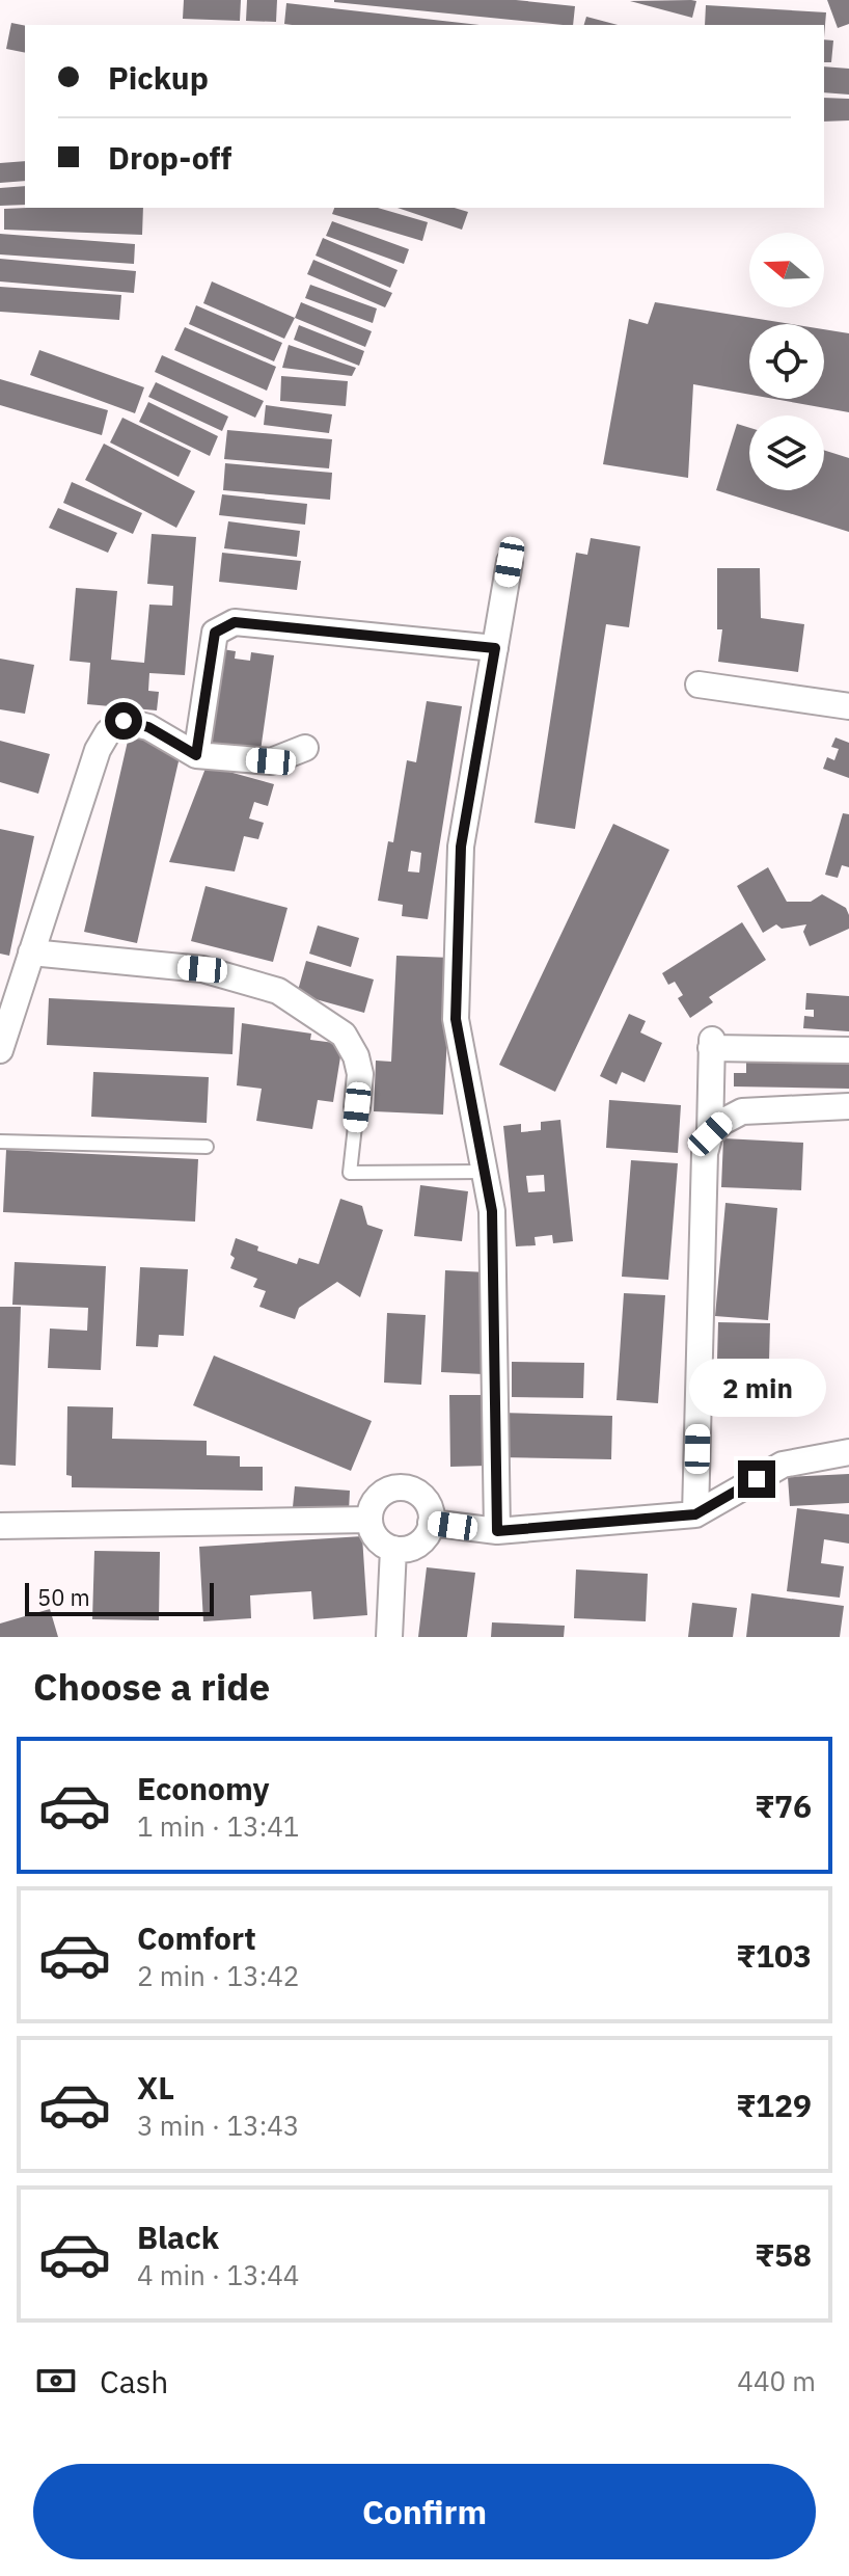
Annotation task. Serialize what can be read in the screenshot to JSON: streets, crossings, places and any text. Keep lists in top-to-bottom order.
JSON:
{
  "scale_bar": "50 m",
  "north": "left",
  "page": {
    "banner": ["Pickup", "Drop-off"],
    "bubble": "2 min",
    "scale": "50 m",
    "heading": "Choose a ride",
    "list": [
      {
        "name": "Economy",
        "note": "1 min · 13:41",
        "value": "₹76"
      },
      {
        "name": "Comfort",
        "note": "2 min · 13:42",
        "value": "₹103"
      },
      {
        "name": "XL",
        "note": "3 min · 13:43",
        "value": "₹129"
      },
      {
        "name": "Black",
        "note": "4 min · 13:44",
        "value": "₹58"
      }
    ],
    "pay": ["Cash", "440 m"],
    "buttons": "Confirm"
  }
}
